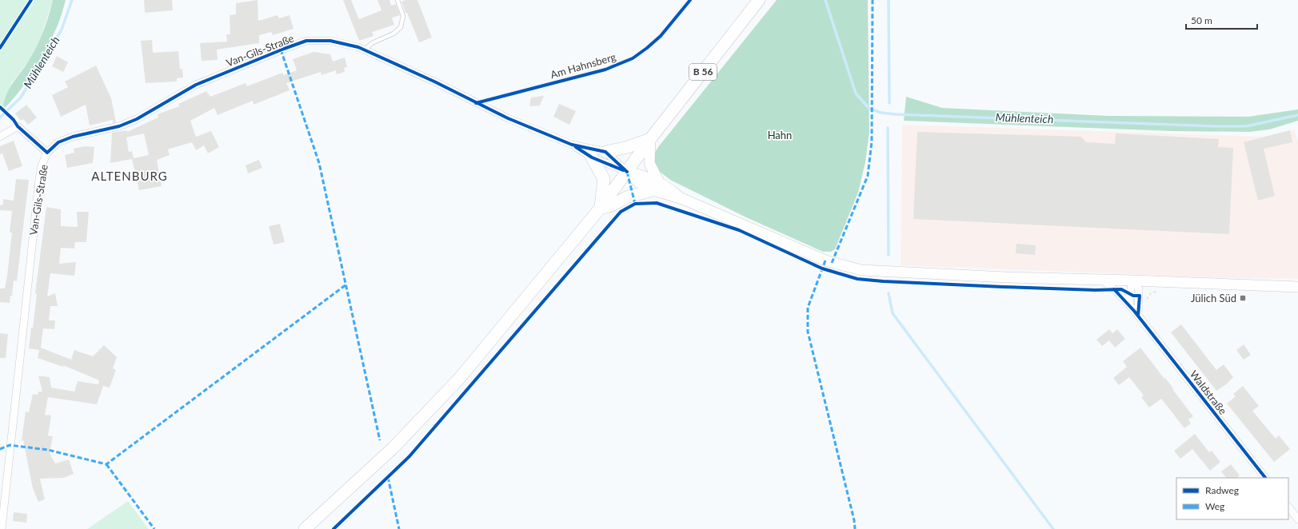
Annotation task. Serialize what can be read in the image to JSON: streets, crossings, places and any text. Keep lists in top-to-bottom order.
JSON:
{
  "streets": {
    "main road": ["B 56"],
    "street": ["Van-Gils-Straße", "Waldstraße"],
    "lane": ["Am Hahnsberg"]
  },
  "crossings": [
    ["Van-Gils-Straße", "Am Hahnsberg"],
    ["Van-Gils-Straße", "B 56"]
  ],
  "districts": ["ALTENBURG"],
  "water": ["Mühlenteich"],
  "parks": ["Hahn"],
  "places": {
    "transit": ["Jülich Süd"]
  },
  "legend": ["Radweg", "Weg"],
  "scale_bar": "50 m"
}
